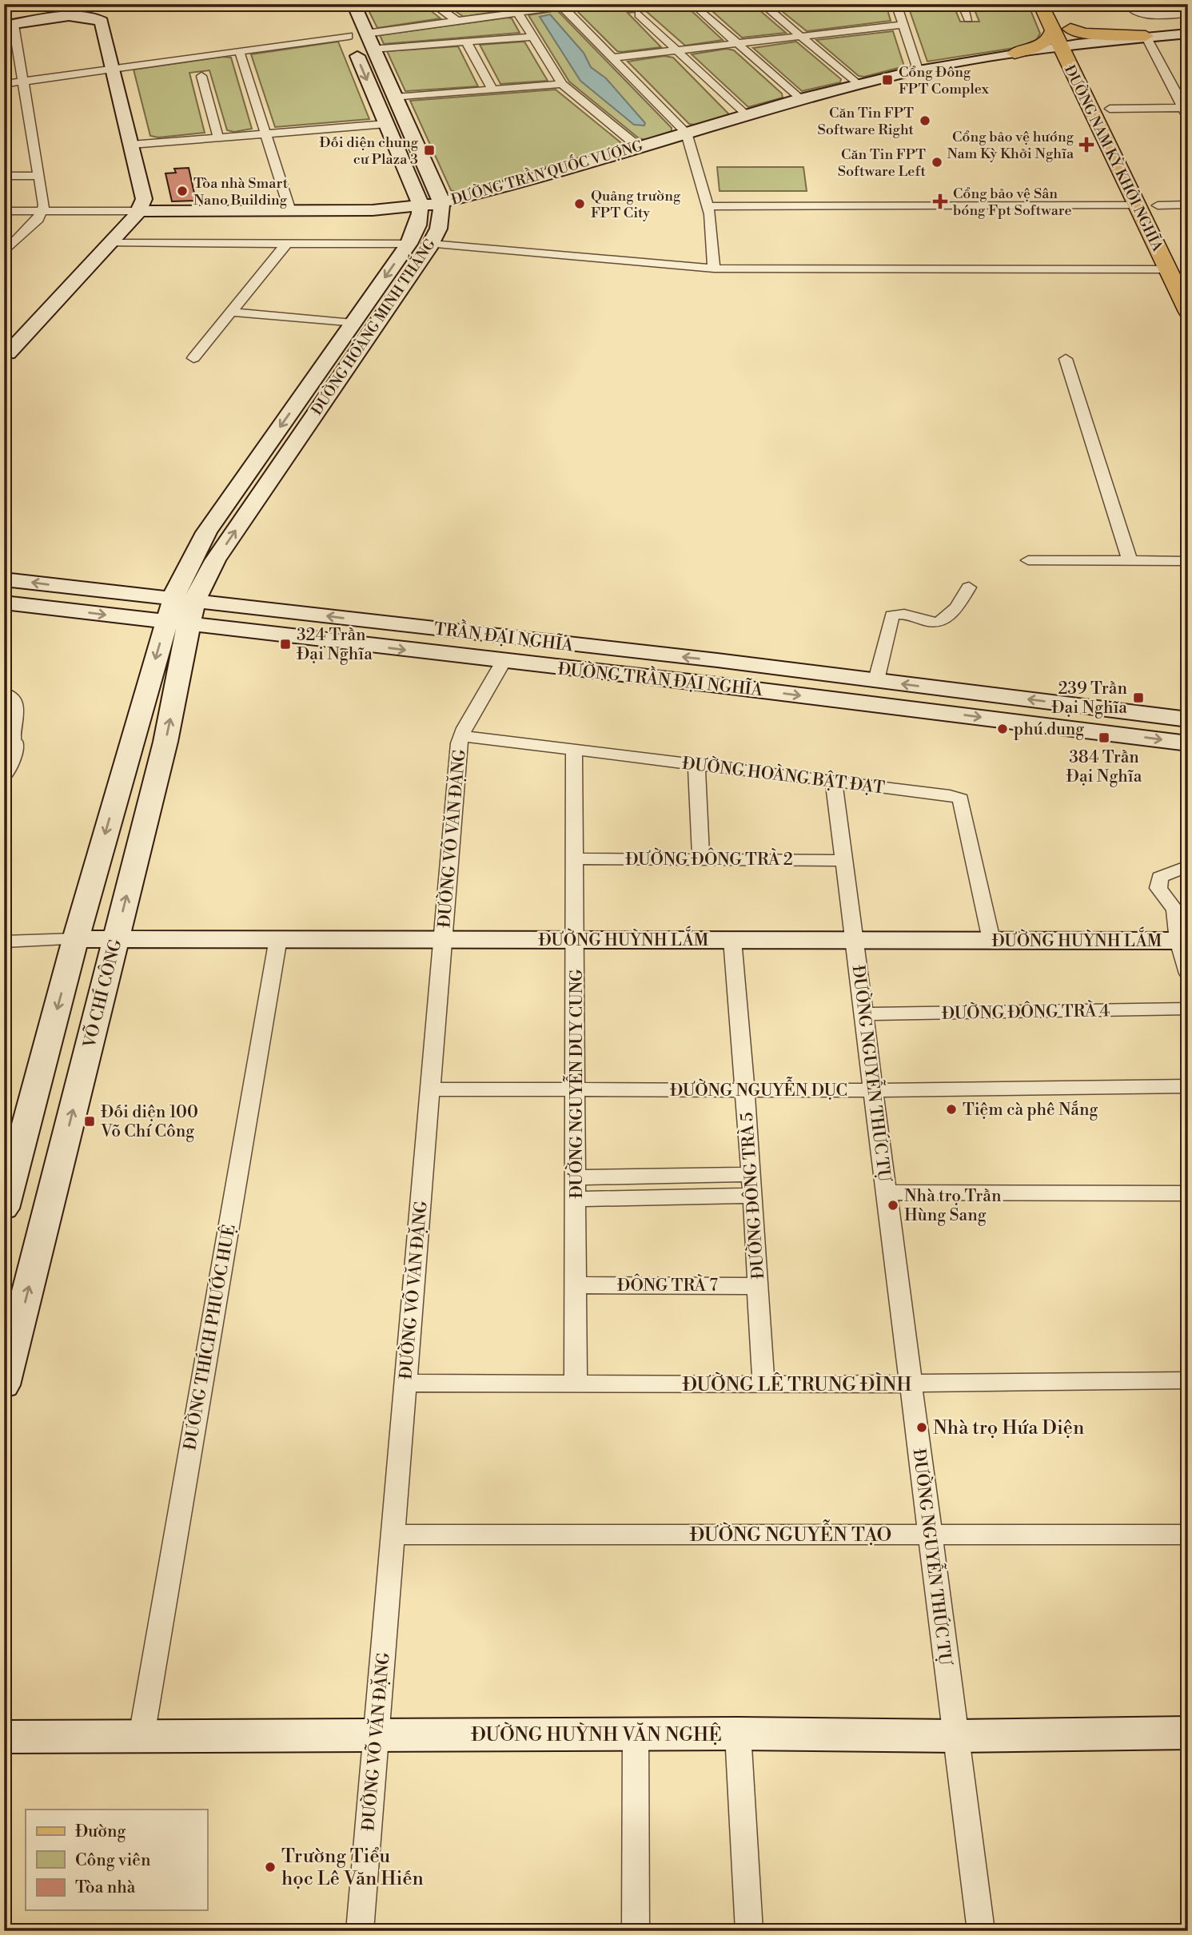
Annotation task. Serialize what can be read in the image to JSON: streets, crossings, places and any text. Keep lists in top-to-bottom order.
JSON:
{
  "streets": {
    "main road": [
      "ĐƯỜNG NAM KỲ KHỞI NGHĨA",
      "ĐƯỜNG TRẦN QUỐC VƯỢNG",
      "ĐƯỜNG HOÀNG MINH THẮNG",
      "TRẦN ĐẠI NGHĨA",
      "ĐƯỜNG TRẦN ĐẠI NGHĨA",
      "ĐƯỜNG HUỲNH LẮM",
      "VÕ CHÍ CÔNG",
      "ĐƯỜNG HUỲNH VĂN NGHỆ"
    ],
    "street": [
      "ĐƯỜNG HOÀNG BẬT ĐẠT",
      "ĐƯỜNG VÕ VĂN ĐẶNG",
      "ĐƯỜNG ĐÔNG TRÀ 2",
      "ĐƯỜNG ĐÔNG TRÀ 4",
      "ĐƯỜNG NGUYỄN THỨC TỰ",
      "ĐƯỜNG NGUYỄN DUY CUNG",
      "ĐƯỜNG NGUYỄN DỤC",
      "ĐƯỜNG ĐÔNG TRÀ 5",
      "ĐÔNG TRÀ 7",
      "ĐƯỜNG THÍCH PHƯỚC HUỆ",
      "ĐƯỜNG LÊ TRUNG ĐÌNH",
      "ĐƯỜNG NGUYỄN TẠO"
    ]
  },
  "crossings": [
    ["ĐƯỜNG NAM KỲ KHỞI NGHĨA", "ĐƯỜNG TRẦN QUỐC VƯỢNG"],
    ["ĐƯỜNG TRẦN QUỐC VƯỢNG", "ĐƯỜNG HOÀNG MINH THẮNG"],
    ["ĐƯỜNG HOÀNG MINH THẮNG", "TRẦN ĐẠI NGHĨA"],
    ["ĐƯỜNG HOÀNG MINH THẮNG", "ĐƯỜNG TRẦN ĐẠI NGHĨA"],
    ["ĐƯỜNG HOÀNG MINH THẮNG", "VÕ CHÍ CÔNG"],
    ["TRẦN ĐẠI NGHĨA", "ĐƯỜNG TRẦN ĐẠI NGHĨA"],
    ["TRẦN ĐẠI NGHĨA", "VÕ CHÍ CÔNG"],
    ["ĐƯỜNG TRẦN ĐẠI NGHĨA", "ĐƯỜNG VÕ VĂN ĐẶNG"],
    ["ĐƯỜNG TRẦN ĐẠI NGHĨA", "VÕ CHÍ CÔNG"],
    ["ĐƯỜNG HOÀNG BẬT ĐẠT", "ĐƯỜNG VÕ VĂN ĐẶNG"],
    ["ĐƯỜNG HOÀNG BẬT ĐẠT", "ĐƯỜNG HUỲNH LẮM"],
    ["ĐƯỜNG HOÀNG BẬT ĐẠT", "ĐƯỜNG NGUYỄN THỨC TỰ"],
    ["ĐƯỜNG HOÀNG BẬT ĐẠT", "ĐƯỜNG NGUYỄN DUY CUNG"],
    ["ĐƯỜNG VÕ VĂN ĐẶNG", "ĐƯỜNG HUỲNH LẮM"],
    ["ĐƯỜNG VÕ VĂN ĐẶNG", "ĐƯỜNG NGUYỄN DỤC"],
    ["ĐƯỜNG VÕ VĂN ĐẶNG", "ĐƯỜNG LÊ TRUNG ĐÌNH"],
    ["ĐƯỜNG VÕ VĂN ĐẶNG", "ĐƯỜNG NGUYỄN TẠO"],
    ["ĐƯỜNG VÕ VĂN ĐẶNG", "ĐƯỜNG HUỲNH VĂN NGHỆ"],
    ["ĐƯỜNG ĐÔNG TRÀ 2", "ĐƯỜNG NGUYỄN THỨC TỰ"],
    ["ĐƯỜNG ĐÔNG TRÀ 2", "ĐƯỜNG NGUYỄN DUY CUNG"],
    ["ĐƯỜNG HUỲNH LẮM", "VÕ CHÍ CÔNG"],
    ["ĐƯỜNG HUỲNH LẮM", "ĐƯỜNG NGUYỄN THỨC TỰ"],
    ["ĐƯỜNG HUỲNH LẮM", "ĐƯỜNG NGUYỄN DUY CUNG"],
    ["ĐƯỜNG HUỲNH LẮM", "ĐƯỜNG ĐÔNG TRÀ 5"],
    ["ĐƯỜNG HUỲNH LẮM", "ĐƯỜNG THÍCH PHƯỚC HUỆ"],
    ["ĐƯỜNG ĐÔNG TRÀ 4", "ĐƯỜNG NGUYỄN THỨC TỰ"],
    ["ĐƯỜNG NGUYỄN THỨC TỰ", "ĐƯỜNG NGUYỄN DỤC"],
    ["ĐƯỜNG NGUYỄN THỨC TỰ", "ĐƯỜNG LÊ TRUNG ĐÌNH"],
    ["ĐƯỜNG NGUYỄN THỨC TỰ", "ĐƯỜNG NGUYỄN TẠO"],
    ["ĐƯỜNG NGUYỄN THỨC TỰ", "ĐƯỜNG HUỲNH VĂN NGHỆ"],
    ["ĐƯỜNG NGUYỄN DUY CUNG", "ĐƯỜNG NGUYỄN DỤC"],
    ["ĐƯỜNG NGUYỄN DUY CUNG", "ĐÔNG TRÀ 7"],
    ["ĐƯỜNG NGUYỄN DUY CUNG", "ĐƯỜNG LÊ TRUNG ĐÌNH"],
    ["ĐƯỜNG NGUYỄN DỤC", "ĐƯỜNG ĐÔNG TRÀ 5"],
    ["ĐƯỜNG ĐÔNG TRÀ 5", "ĐÔNG TRÀ 7"],
    ["ĐƯỜNG ĐÔNG TRÀ 5", "ĐƯỜNG LÊ TRUNG ĐÌNH"],
    ["ĐƯỜNG THÍCH PHƯỚC HUỆ", "ĐƯỜNG HUỲNH VĂN NGHỆ"]
  ],
  "one_way": ["TRẦN ĐẠI NGHĨA", "ĐƯỜNG TRẦN ĐẠI NGHĨA"],
  "places": {
    "transit": [
      "Cổng Đông FPT Complex",
      "Đối diện chung cư Plaza 3",
      "324 Trần Đại Nghĩa",
      "239 Trần Đại Nghĩa",
      "384 Trần Đại Nghĩa",
      "Đối diện 100 Võ Chí Công"
    ],
    "other": [
      "Căn Tin FPT Software Right",
      "Căn Tin FPT Software Left",
      "Tòa nhà Smart Nano Building",
      "Quảng trường FPT City",
      "phú dung",
      "Tiệm cà phê Nắng",
      "Nhà trọ Trần Hùng Sang",
      "Nhà trọ Hứa Diện",
      "Trường Tiểu học Lê Văn Hiến"
    ],
    "health": ["Cổng bảo vệ hướng Nam Kỳ Khởi Nghĩa", "Cổng bảo vệ Sân bóng Fpt Software"]
  },
  "legend": ["Đường", "Công viên", "Tòa nhà"]
}
